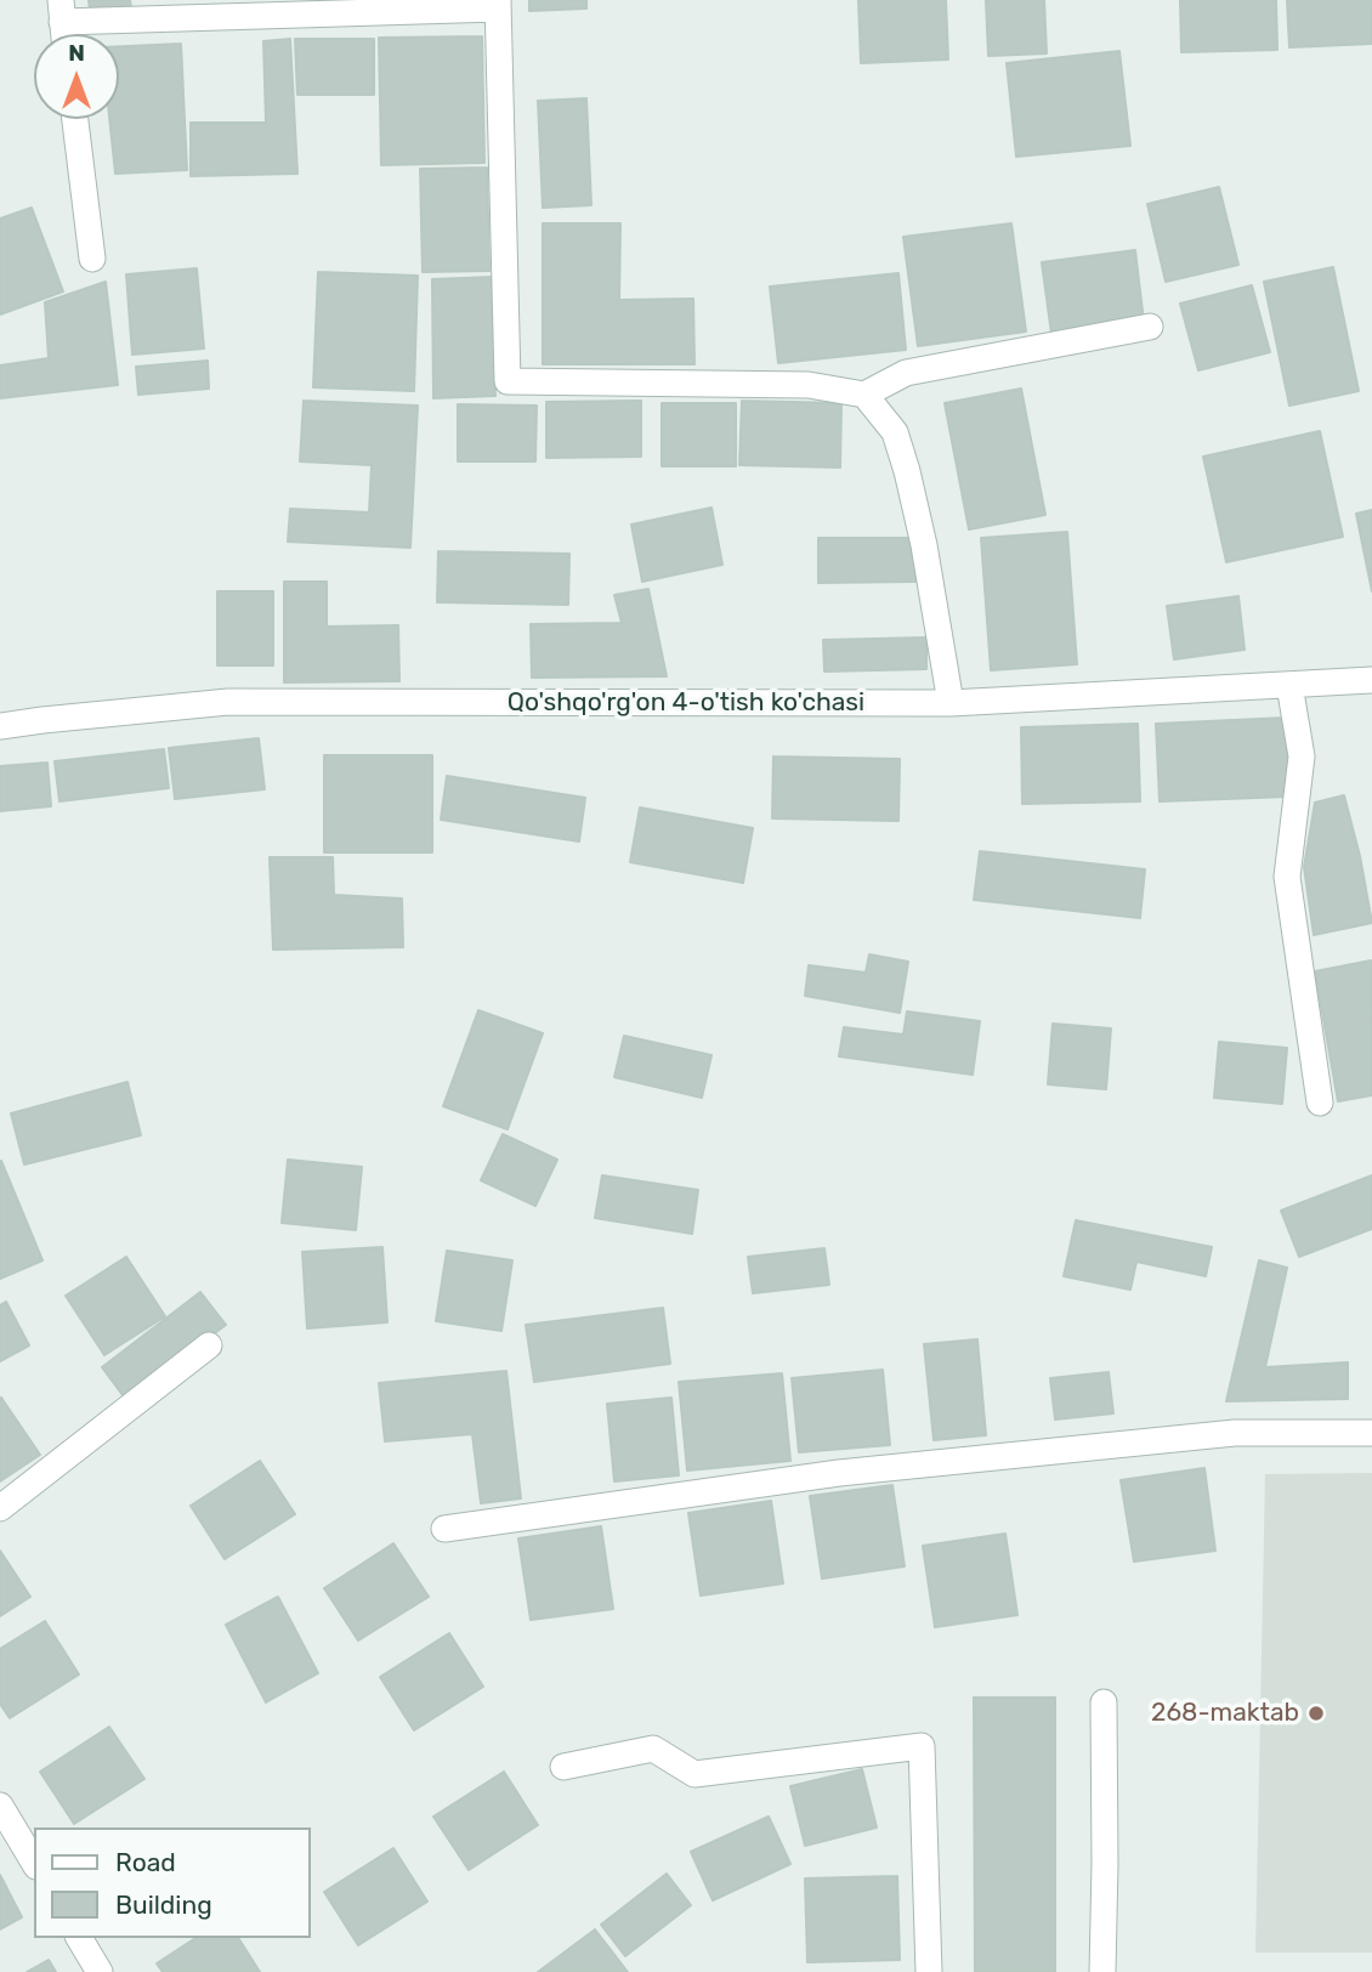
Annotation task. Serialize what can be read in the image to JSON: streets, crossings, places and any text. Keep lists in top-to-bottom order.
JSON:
{
  "streets": {
    "street": ["Qo'shqo'rg'on 4-o'tish ko'chasi"]
  },
  "places": ["268-maktab"],
  "legend": ["Road", "Building"],
  "north": "top"
}
